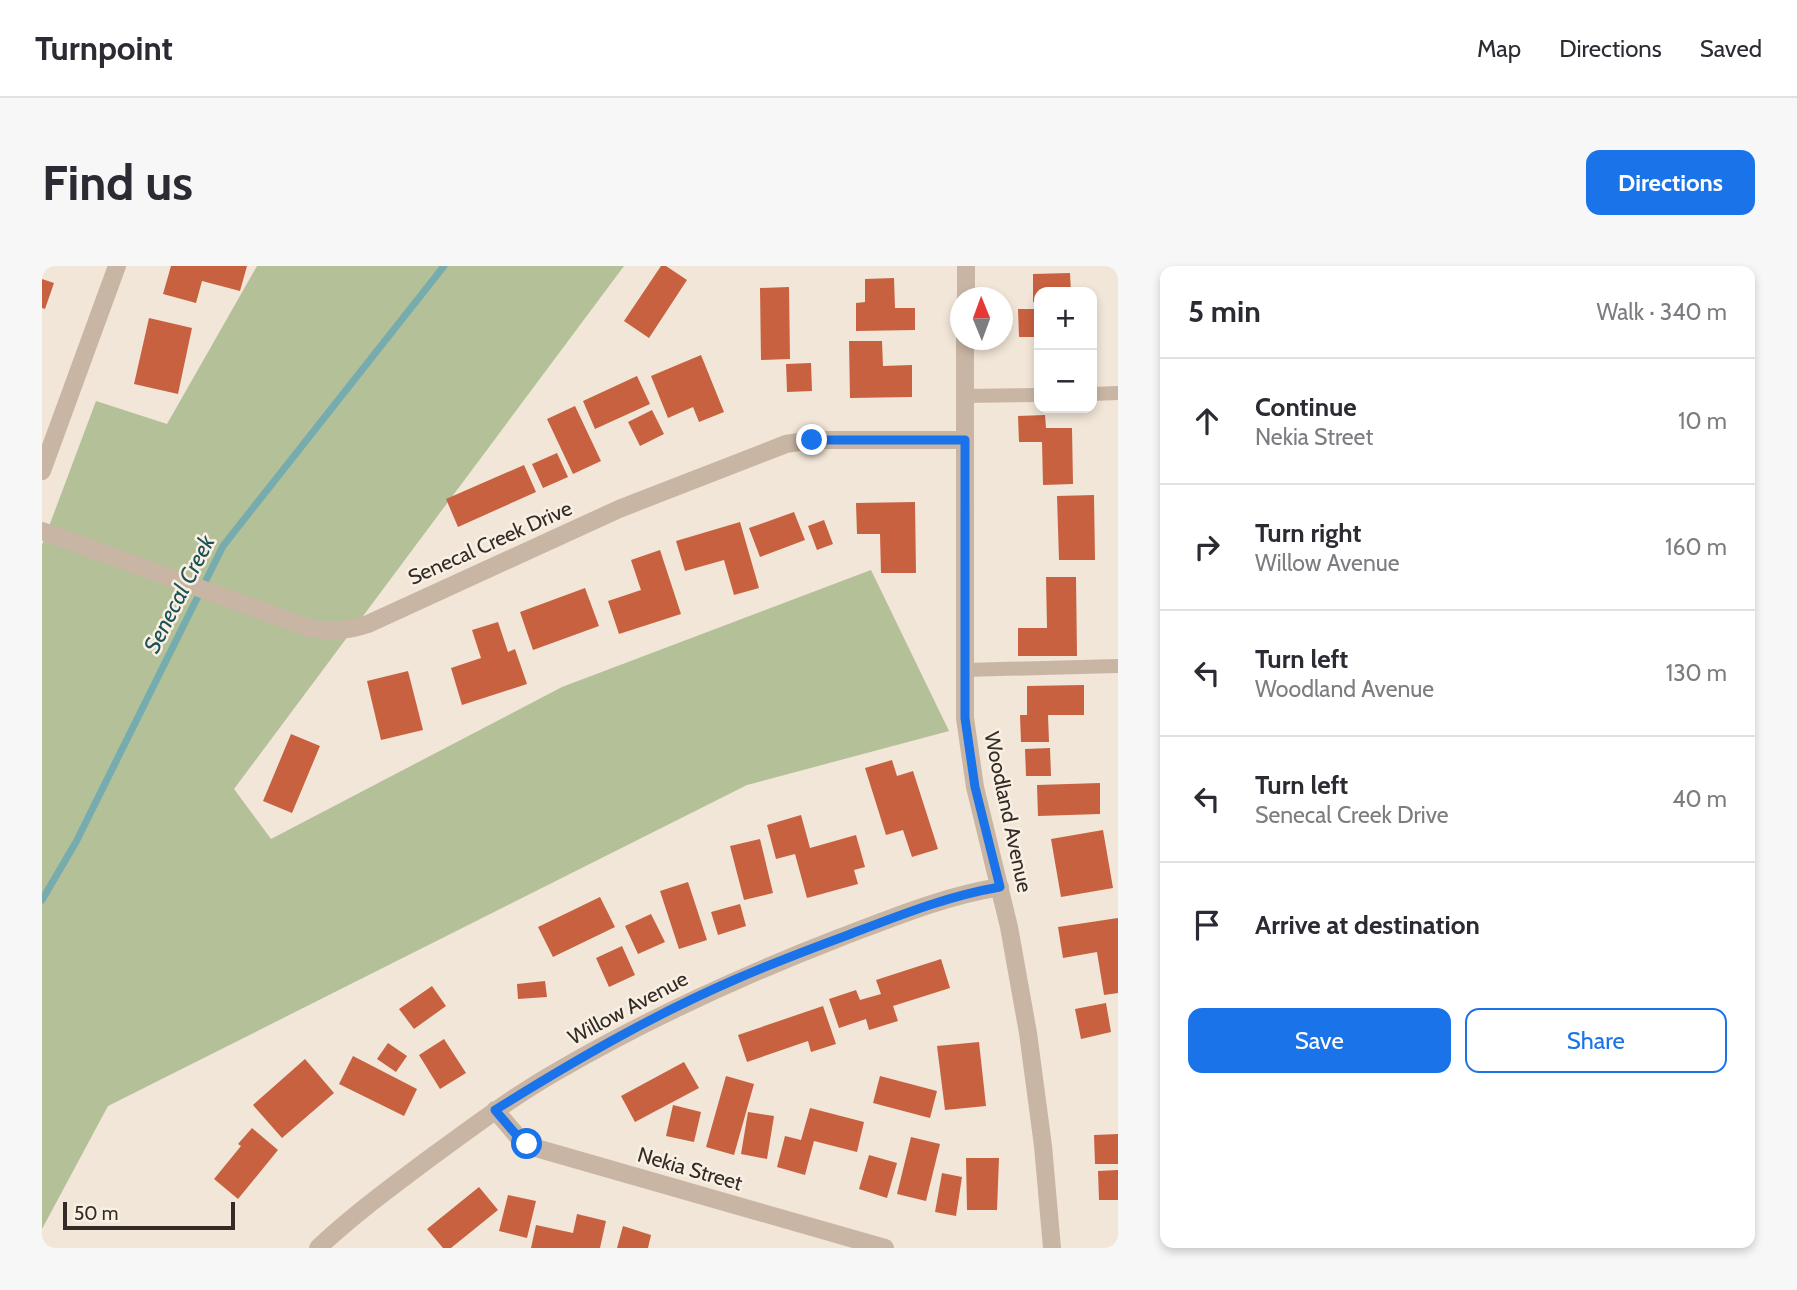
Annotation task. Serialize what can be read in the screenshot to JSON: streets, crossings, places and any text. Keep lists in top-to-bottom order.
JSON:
{
  "streets": {
    "street": [
      "Senecal Creek Drive",
      "Woodland Avenue",
      "Willow Avenue",
      "Nekia Street"
    ]
  },
  "crossings": [
    ["Senecal Creek Drive", "Woodland Avenue"],
    ["Woodland Avenue", "Willow Avenue"],
    ["Willow Avenue", "Nekia Street"]
  ],
  "water": ["Senecal Creek"],
  "scale_bar": "50 m",
  "north": "top",
  "page": {
    "header": "Turnpoint",
    "nav": ["Map", "Directions", "Saved"],
    "buttons": [
      "Directions",
      ["Save", "Share"]
    ],
    "title": "Find us",
    "heading": ["5 min", "Walk · 340 m"],
    "map_buttons": ["+", "−"],
    "list": [
      ["Continue", "Nekia Street", "10 m"],
      ["Turn right", "Willow Avenue", "160 m"],
      ["Turn left", "Woodland Avenue", "130 m"],
      ["Turn left", "Senecal Creek Drive", "40 m"],
      "Arrive at destination"
    ],
    "scale": "50 m"
  }
}
